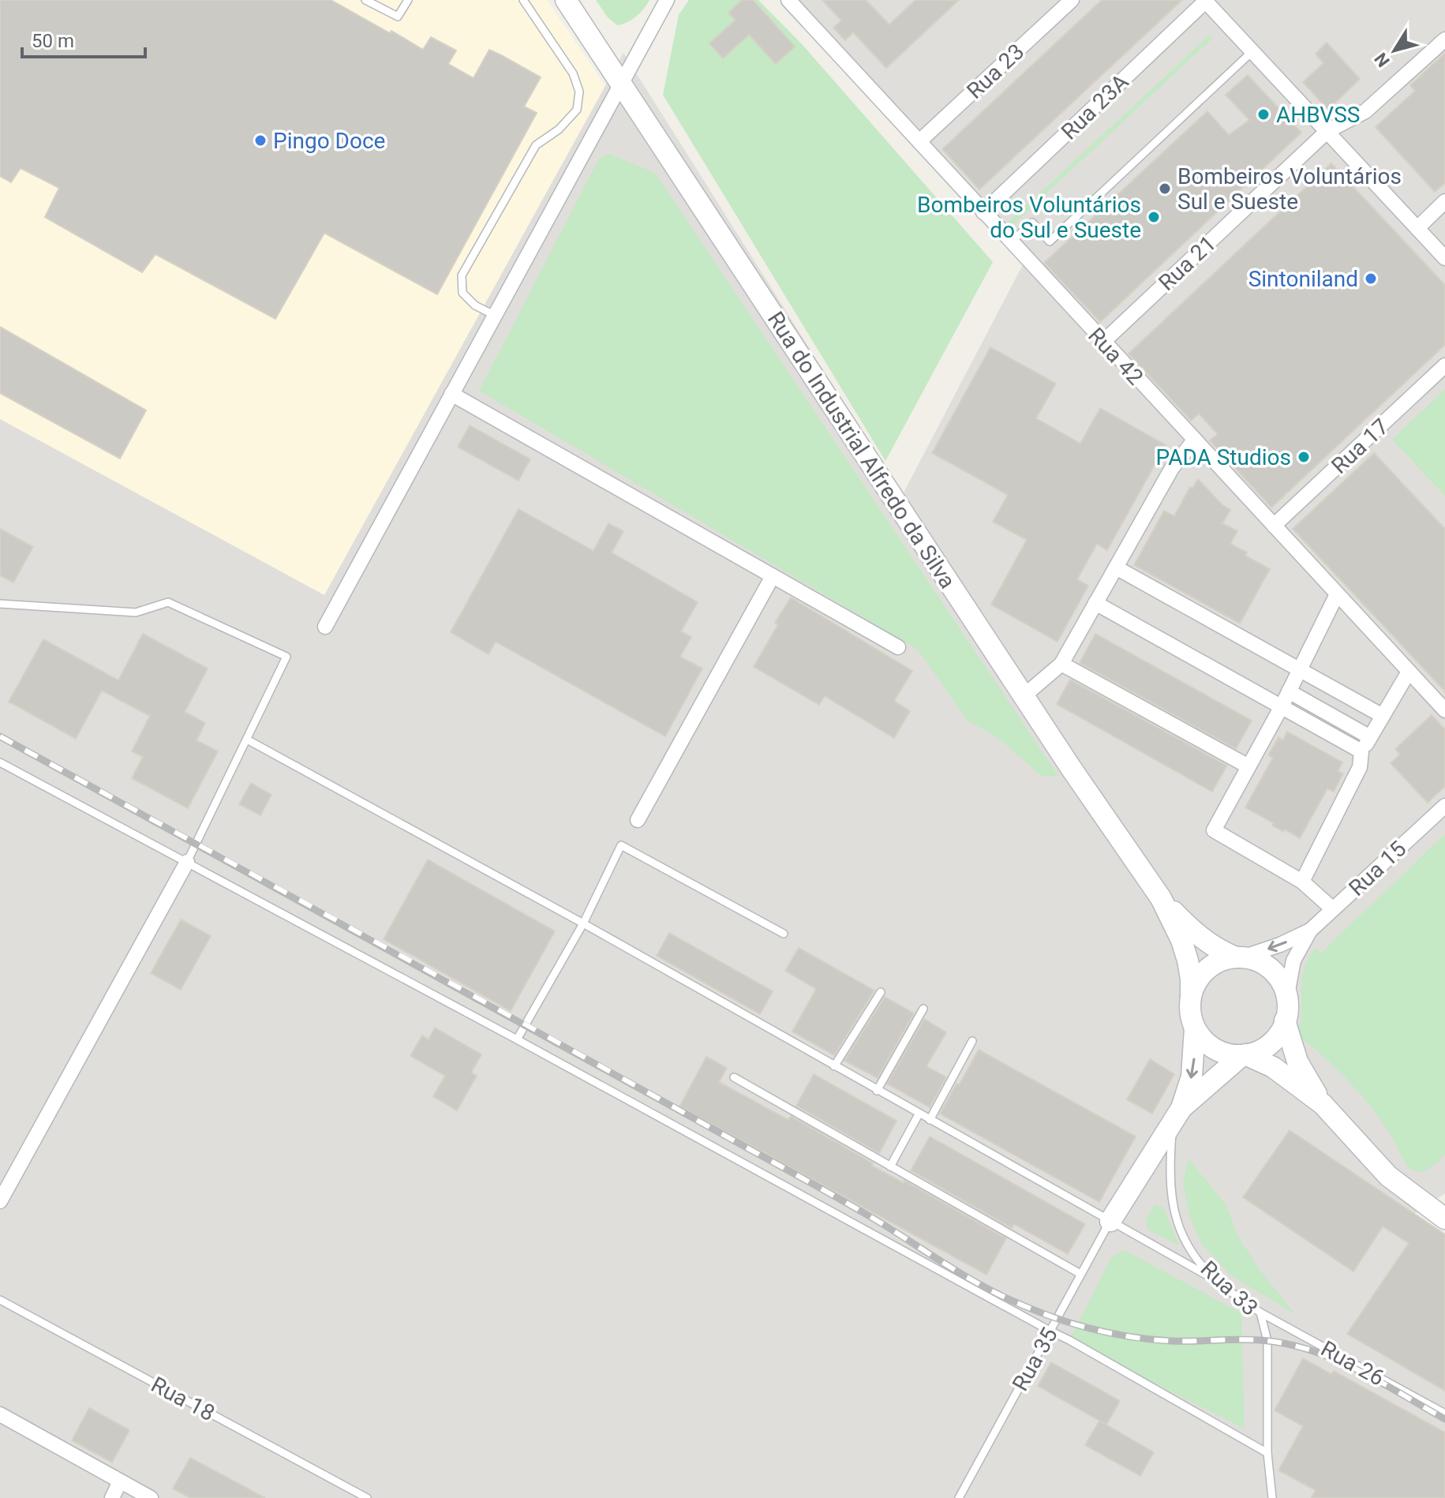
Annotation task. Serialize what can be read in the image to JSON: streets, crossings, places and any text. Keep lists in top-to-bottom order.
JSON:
{
  "streets": {
    "street": [
      "Rua 23",
      "Rua 23A",
      "Rua 21",
      "Rua 42",
      "Rua 17",
      "Rua do Industrial Alfredo da Silva",
      "Rua 15"
    ],
    "lane": [
      "Rua 33",
      "Rua 35",
      "Rua 26",
      "Rua 18"
    ]
  },
  "crossings": [
    ["Rua 23", "Rua 42"],
    ["Rua 23A", "Rua 42"],
    ["Rua 21", "Rua 42"],
    ["Rua 42", "Rua 17"],
    ["Rua do Industrial Alfredo da Silva", "Rua 15"],
    ["Rua 33", "Rua 26"]
  ],
  "places": [
    "AHBVSS",
    "Pingo Doce",
    "Bombeiros Voluntários Sul e Sueste",
    "Bombeiros Voluntários do Sul e Sueste",
    "Sintoniland",
    "PADA Studios"
  ],
  "scale_bar": "50 m",
  "north": "bottom left"
}
